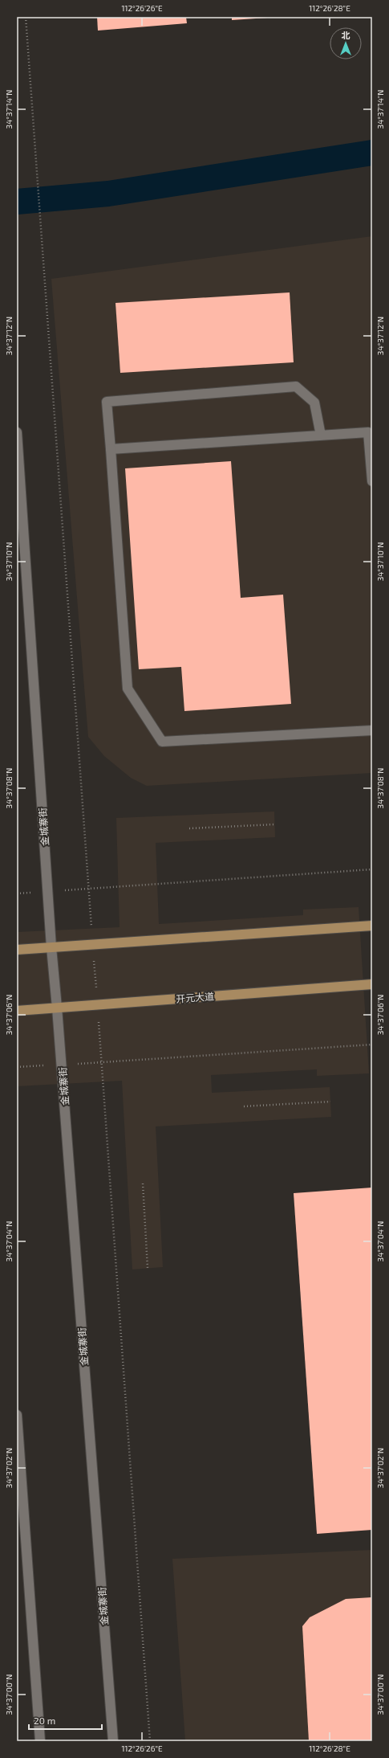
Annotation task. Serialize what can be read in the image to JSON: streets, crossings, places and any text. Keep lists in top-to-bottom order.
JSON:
{
  "streets": {
    "main road": ["金城寨街", "开元大道"]
  },
  "crossings": [
    ["金城寨街", "开元大道"]
  ],
  "scale_bar": "20 m",
  "north": "top",
  "coordinates": [
    "112°26'26\"E",
    "112°26'28\"E",
    "34°37'14\"N",
    "34°37'12\"N",
    "34°37'10\"N",
    "34°37'08\"N",
    "34°37'06\"N",
    "34°37'04\"N",
    "34°37'02\"N",
    "34°37'00\"N"
  ]
}
